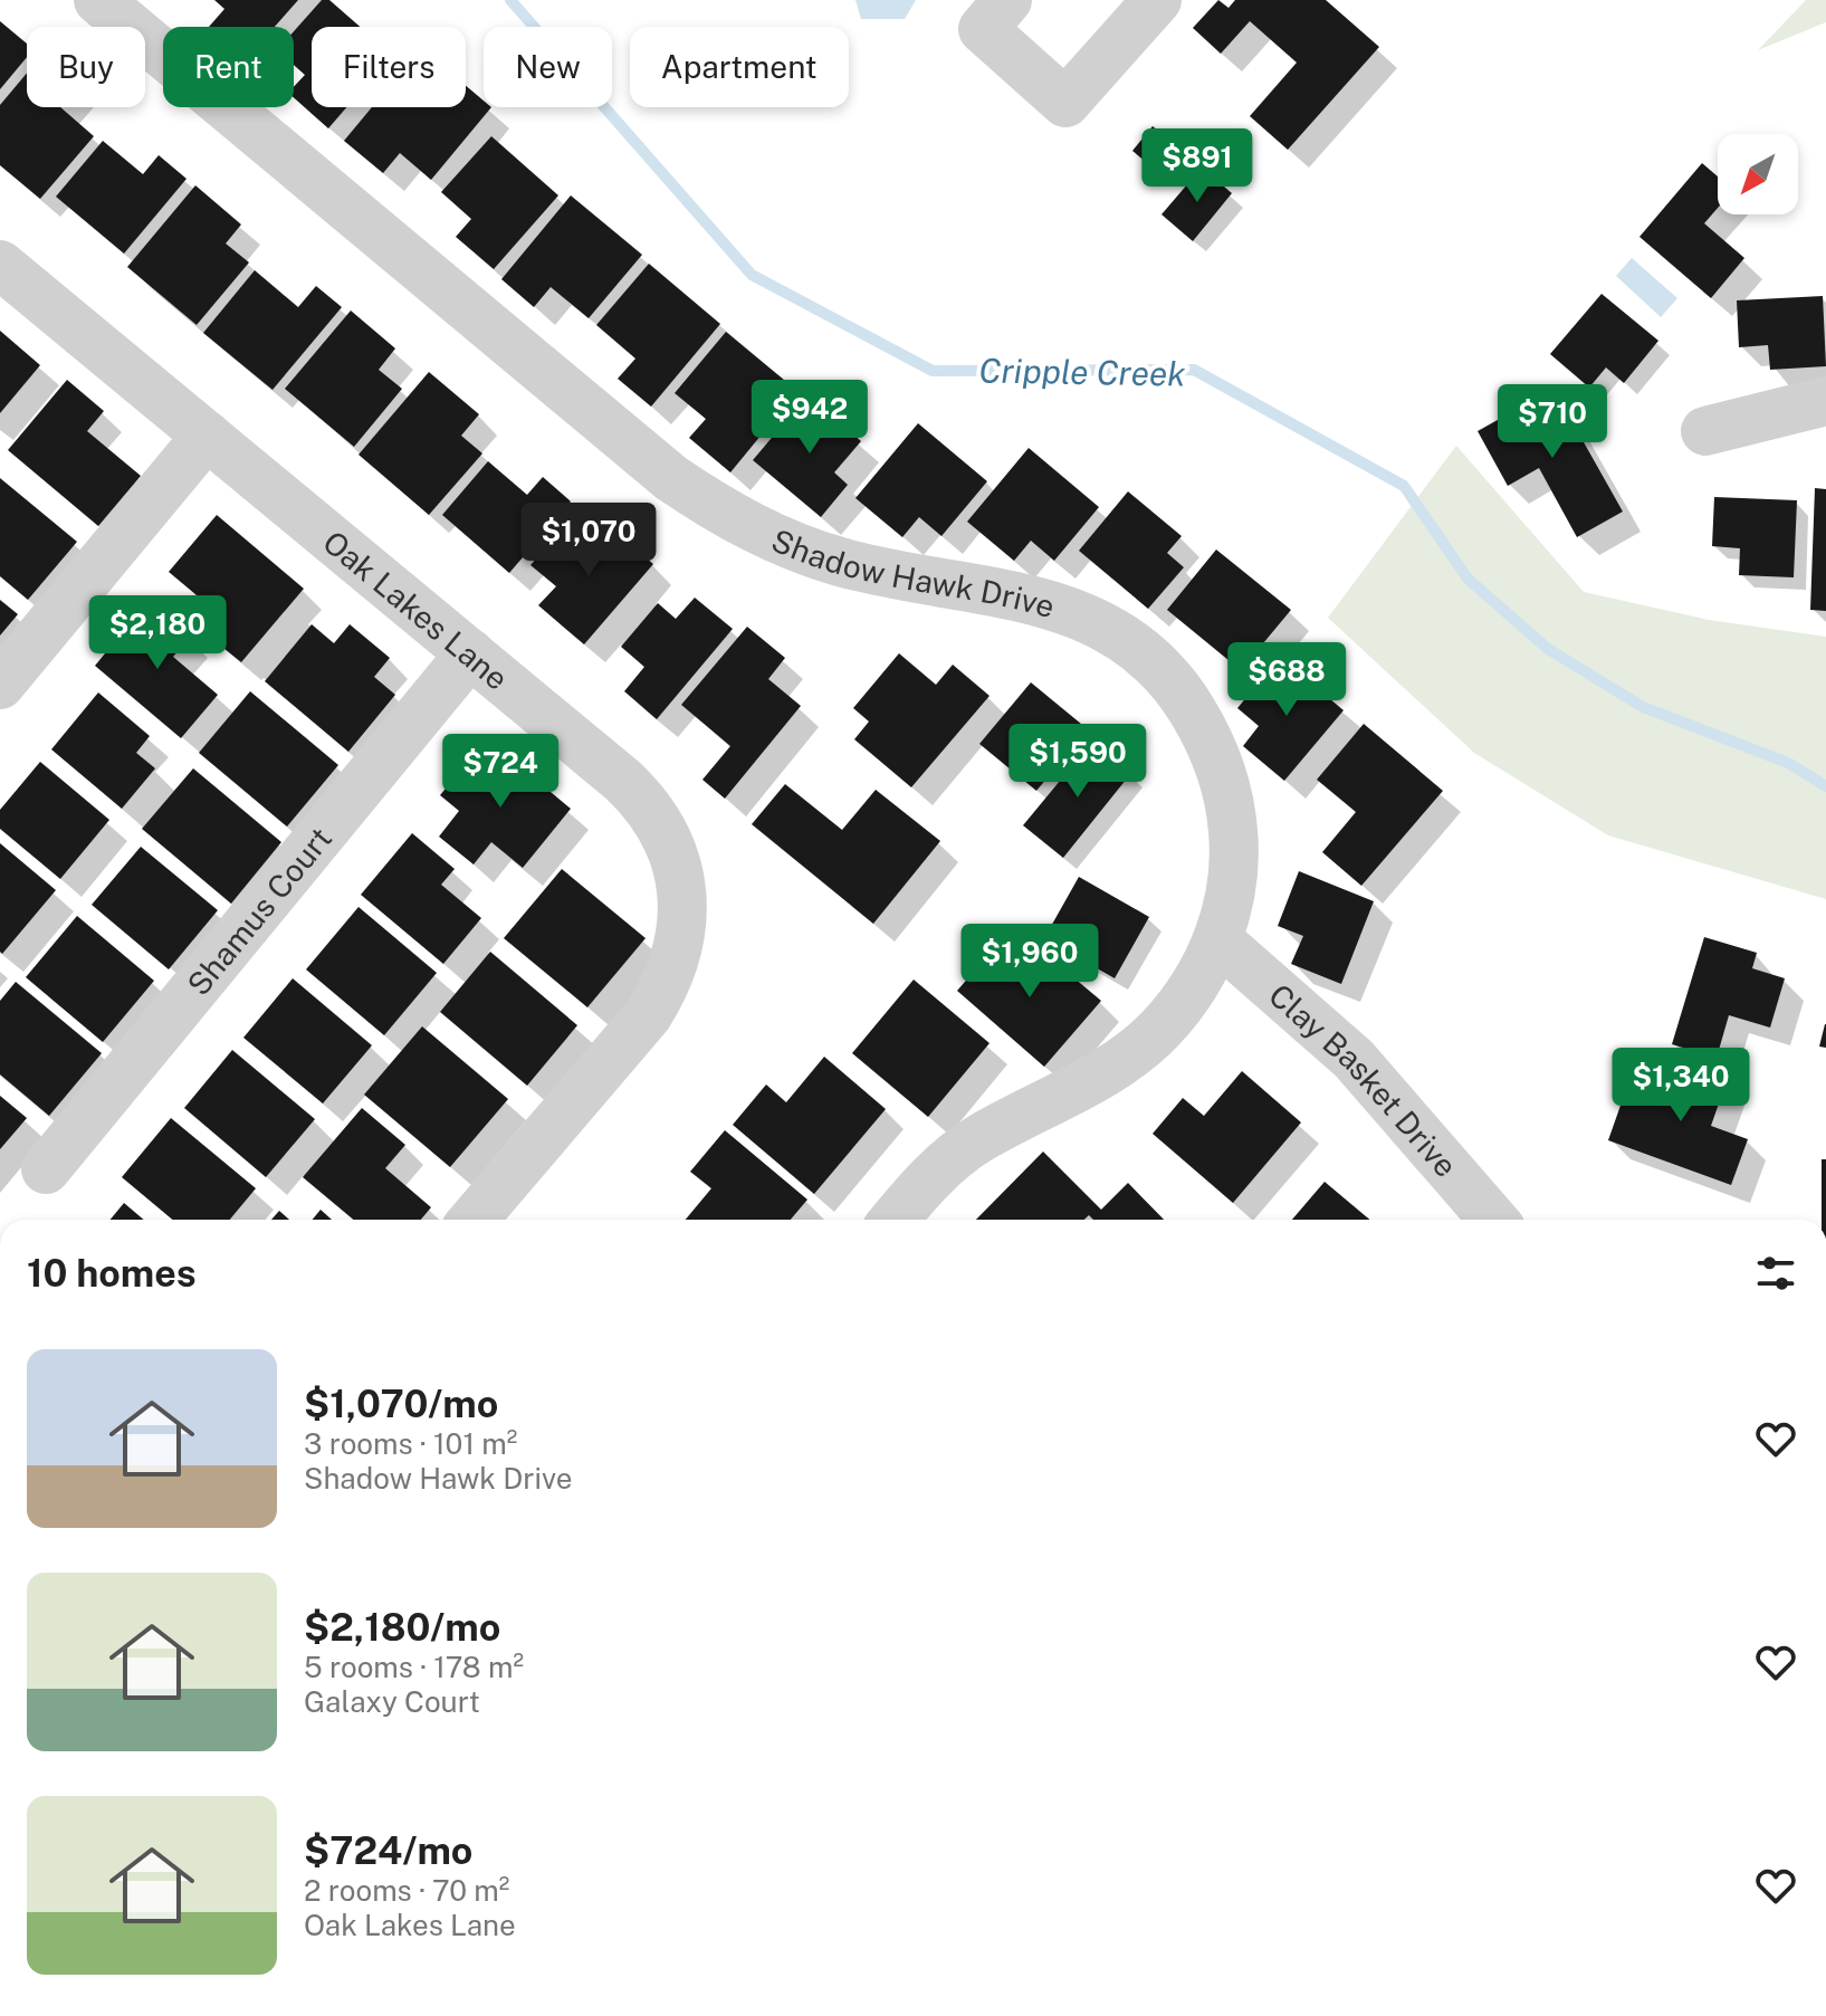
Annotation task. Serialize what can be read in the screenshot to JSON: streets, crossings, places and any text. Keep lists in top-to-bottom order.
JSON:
{
  "streets": {
    "street": [
      "Shadow Hawk Drive",
      "Oak Lakes Lane",
      "Shamus Court",
      "Clay Basket Drive"
    ]
  },
  "crossings": [
    ["Shadow Hawk Drive", "Clay Basket Drive"],
    ["Oak Lakes Lane", "Shamus Court"]
  ],
  "water": ["Cripple Creek"],
  "north": "bottom left",
  "page": {
    "chip": [
      "Buy",
      "Rent",
      "Filters",
      "New",
      "Apartment"
    ],
    "price": [
      "$891",
      "$942",
      "$710",
      "$1,070",
      "$2,180",
      "$688",
      "$1,590",
      "$724",
      "$1,960",
      "$1,340"
    ],
    "heading": "10 homes",
    "list": [
      {
        "name": "$1,070/mo",
        "note": "3 rooms · 101 m² · Shadow Hawk Drive"
      },
      {
        "name": "$2,180/mo",
        "note": "5 rooms · 178 m² · Galaxy Court"
      },
      {
        "name": "$724/mo",
        "note": "2 rooms · 70 m² · Oak Lakes Lane"
      }
    ]
  }
}
